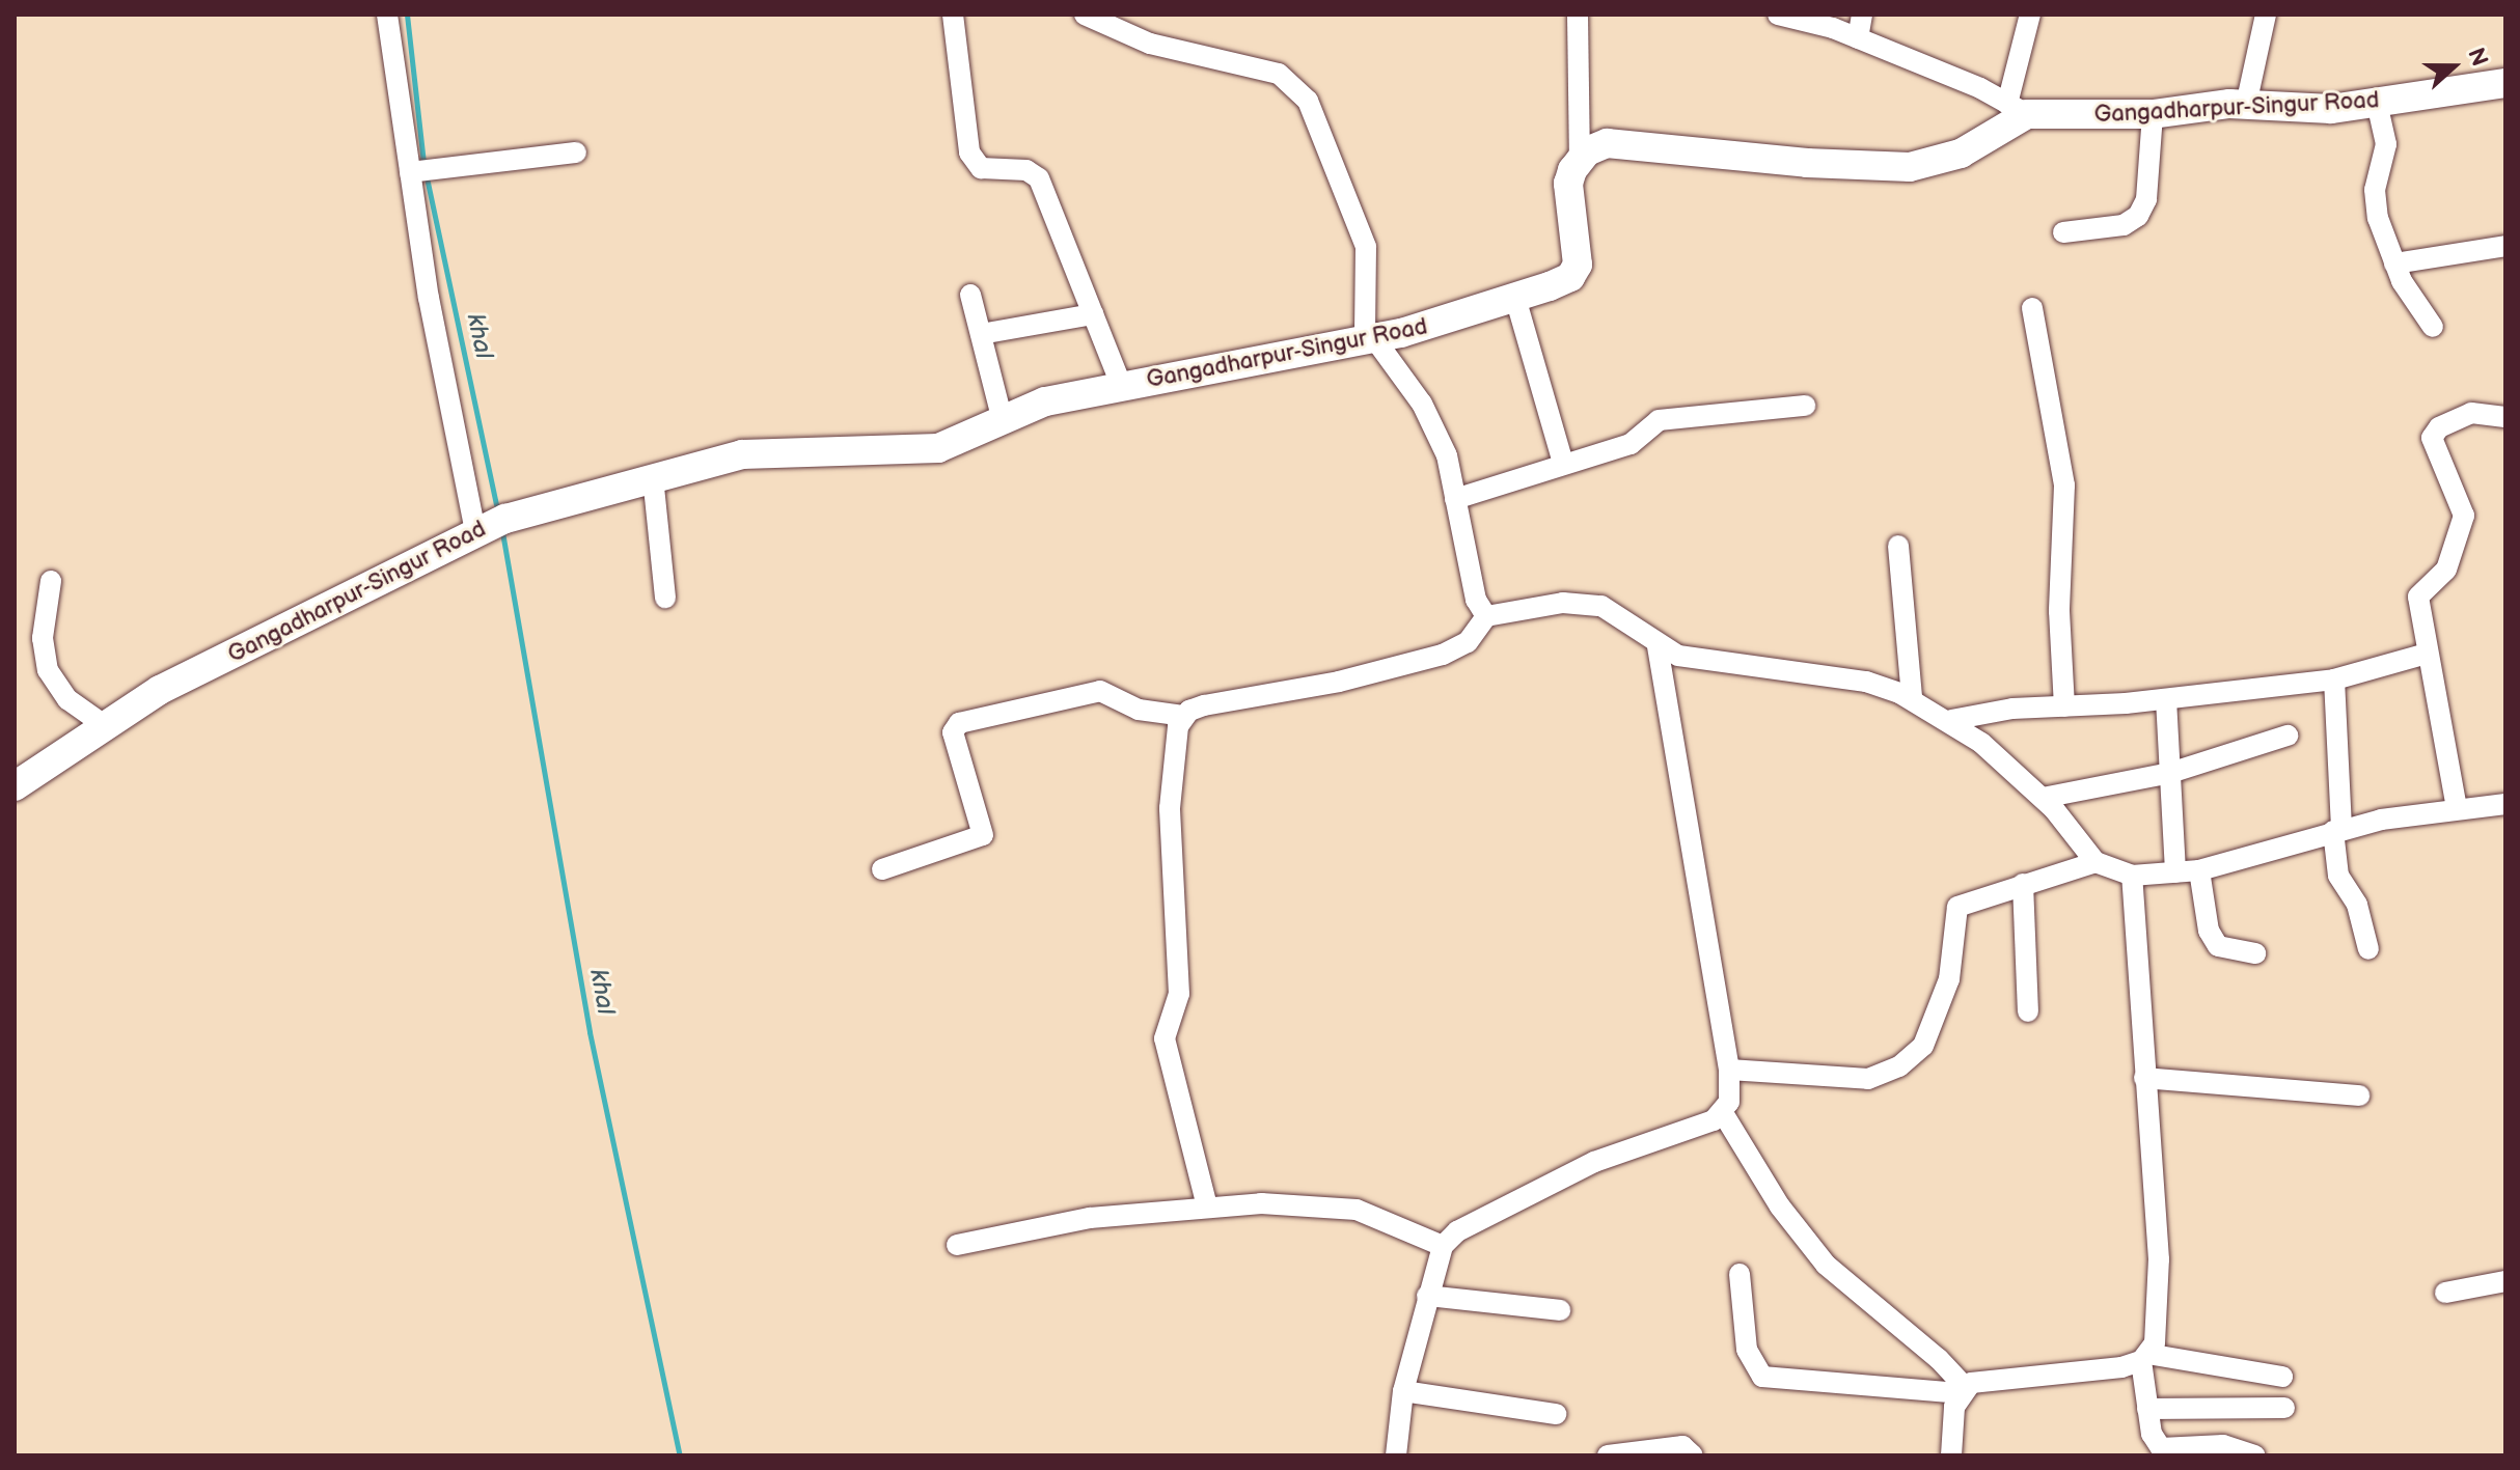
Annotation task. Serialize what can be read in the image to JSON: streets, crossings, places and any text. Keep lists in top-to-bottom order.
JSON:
{
  "streets": {
    "street": ["Gangadharpur-Singur Road"]
  },
  "water": ["khal"],
  "north": "right"
}
